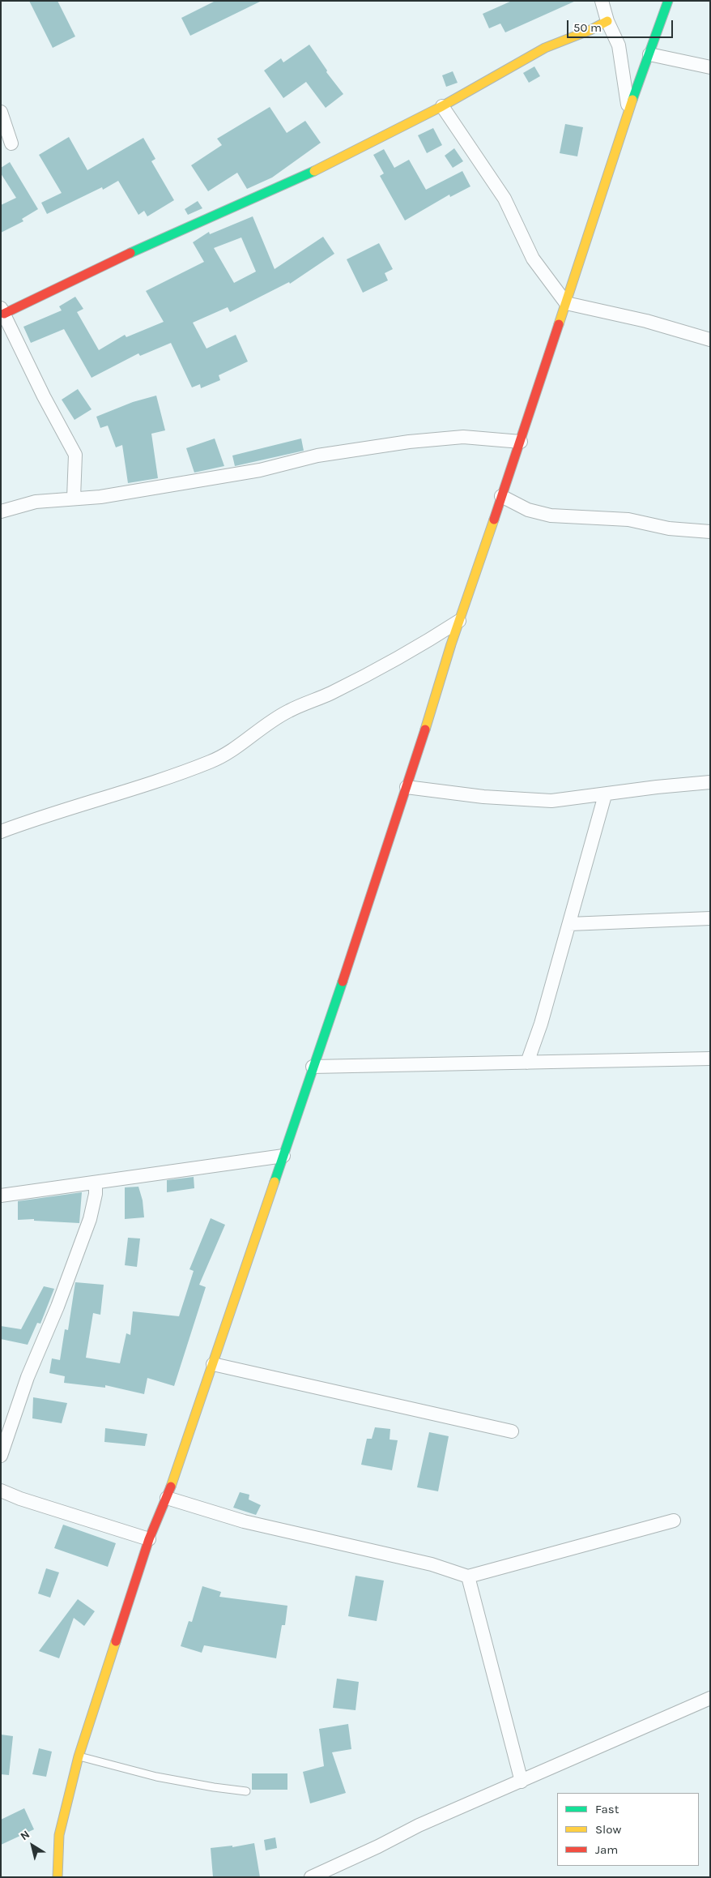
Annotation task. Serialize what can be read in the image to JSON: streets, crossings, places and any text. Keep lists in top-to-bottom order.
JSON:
{
  "legend": ["Fast", "Slow", "Jam"],
  "scale_bar": "50 m",
  "north": "top left"
}
